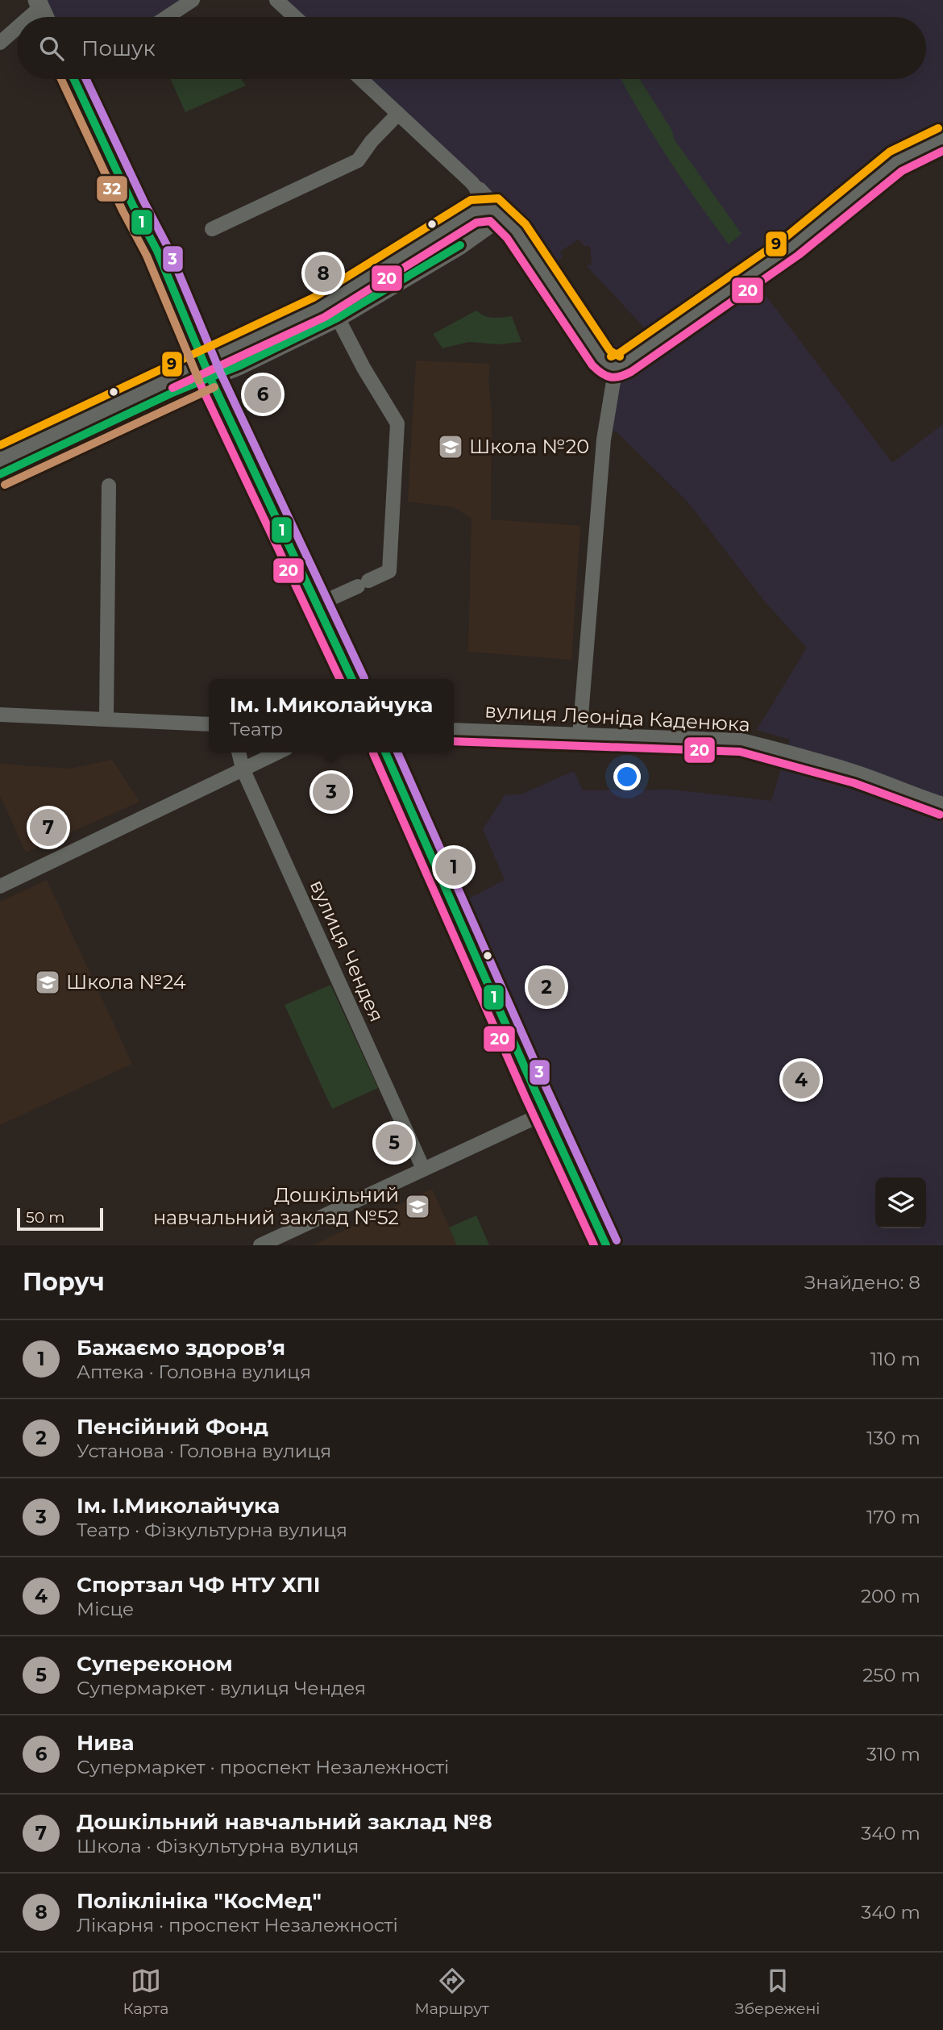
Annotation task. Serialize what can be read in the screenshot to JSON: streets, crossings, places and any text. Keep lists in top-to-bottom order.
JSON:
{
  "streets": {
    "street": ["вулиця Леоніда Каденюка", "вулиця Чендея"]
  },
  "places": {
    "school or university": ["Школа №20", "Школа №24", "Дошкільний навчальний заклад №52"]
  },
  "lines": [
    "transit line 1",
    "transit line 3",
    "transit line 32",
    "transit line 9",
    "transit line 20"
  ],
  "scale_bar": "50 m",
  "page": {
    "search": "Пошук",
    "pins": [
      "8",
      "6",
      "3",
      "7",
      "1",
      "2",
      "4",
      "5"
    ],
    "popup": ["Ім. І.Миколайчука", "Театр"],
    "scale": "50 m",
    "heading": ["Поруч", "Знайдено: 8"],
    "list": [
      {
        "mark": "1",
        "name": "Бажаємо здоровʼя",
        "note": "Аптека · Головна вулиця",
        "value": "110 m"
      },
      {
        "mark": "2",
        "name": "Пенсійний Фонд",
        "note": "Установа · Головна вулиця",
        "value": "130 m"
      },
      {
        "mark": "3",
        "name": "Ім. І.Миколайчука",
        "note": "Театр · Фізкультурна вулиця",
        "value": "170 m"
      },
      {
        "mark": "4",
        "name": "Спортзал ЧФ НТУ ХПІ",
        "note": "Місце",
        "value": "200 m"
      },
      {
        "mark": "5",
        "name": "Супереконом",
        "note": "Супермаркет · вулиця Чендея",
        "value": "250 m"
      },
      {
        "mark": "6",
        "name": "Нива",
        "note": "Супермаркет · проспект Незалежності",
        "value": "310 m"
      },
      {
        "mark": "7",
        "name": "Дошкільний навчальний заклад №8",
        "note": "Школа · Фізкультурна вулиця",
        "value": "340 m"
      },
      {
        "mark": "8",
        "name": "Поліклініка \"КосМед\"",
        "note": "Лікарня · проспект Незалежності",
        "value": "340 m"
      }
    ],
    "nav": ["Карта", "Маршрут", "Збережені"]
  }
}
